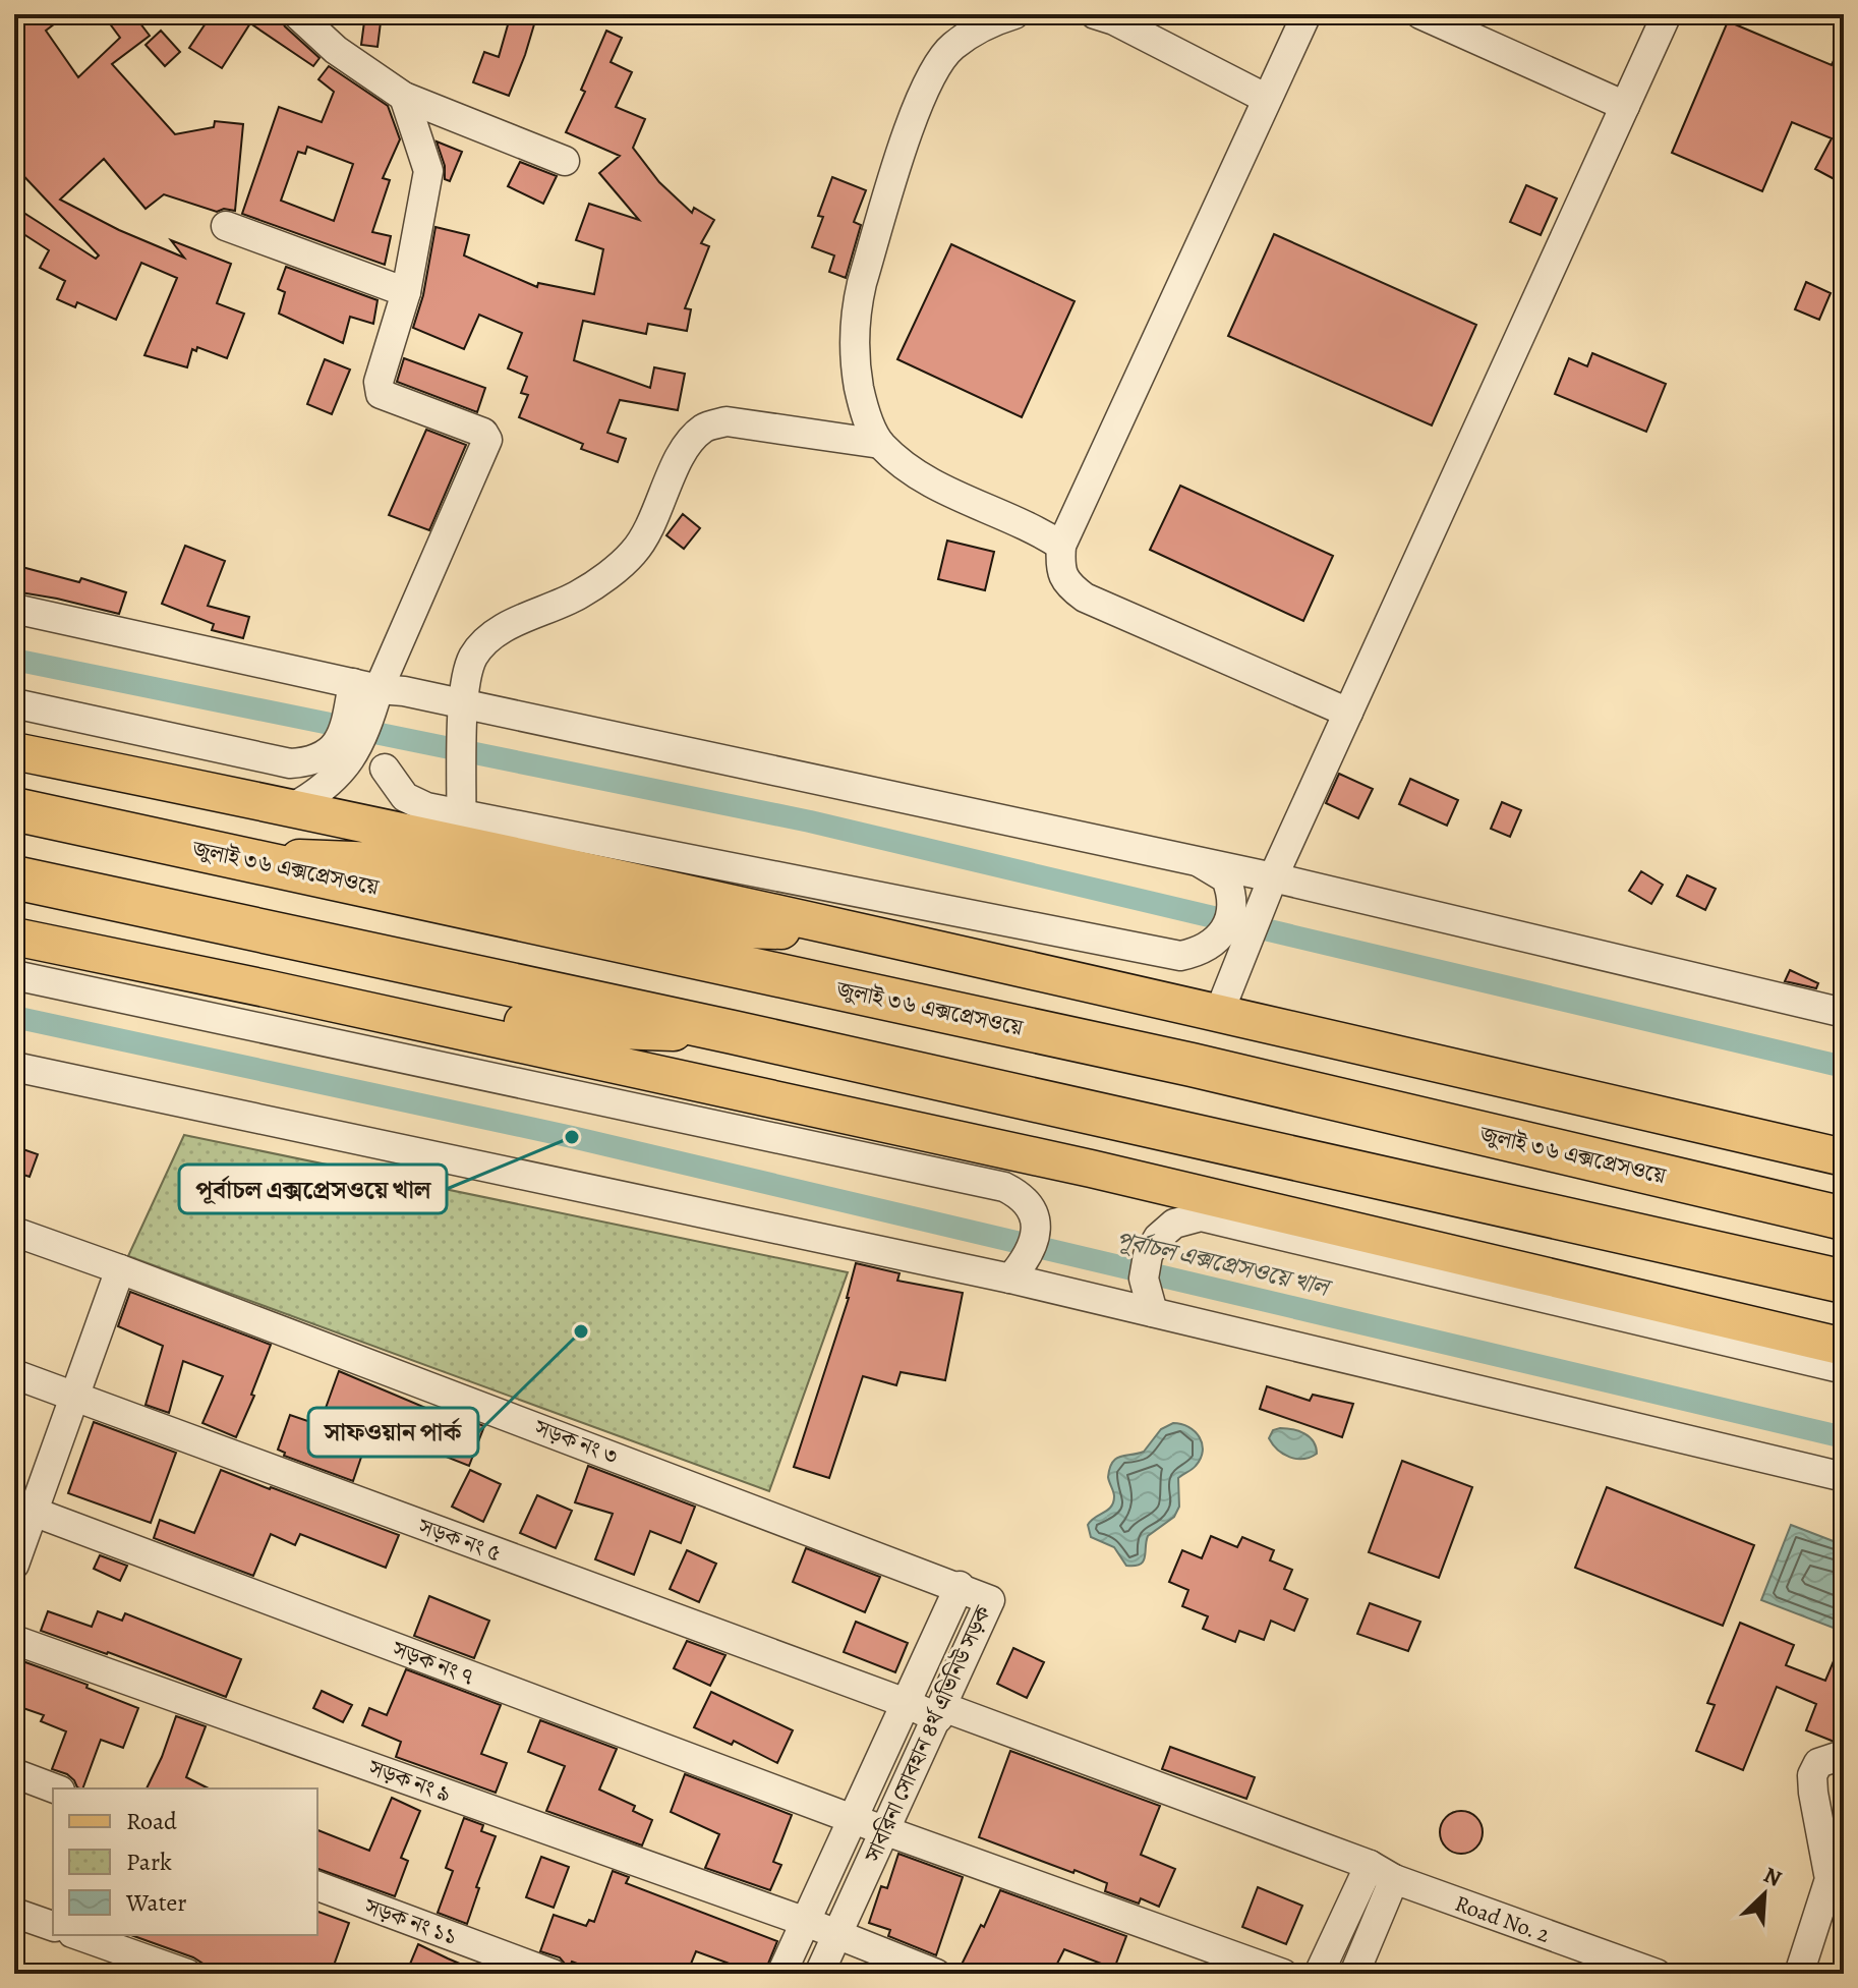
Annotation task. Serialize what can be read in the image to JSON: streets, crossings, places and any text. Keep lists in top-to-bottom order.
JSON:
{
  "streets": {
    "highway": ["জুলাই ৩৬ এক্সপ্রেসওয়ে"],
    "street": [
      "সড়ক নং ৩",
      "সড়ক নং ৫",
      "সড়ক নং ৭",
      "সাবরিনা সোবহান ৪র্থ এভিনিউ সড়ক",
      "সড়ক নং ৯",
      "Road No. 2",
      "সড়ক নং ১১"
    ]
  },
  "crossings": [
    ["সড়ক নং ৩", "সাবরিনা সোবহান ৪র্থ এভিনিউ সড়ক"],
    ["সড়ক নং ৫", "সাবরিনা সোবহান ৪র্থ এভিনিউ সড়ক"],
    ["সড়ক নং ৫", "Road No. 2"],
    ["সড়ক নং ৭", "সাবরিনা সোবহান ৪র্থ এভিনিউ সড়ক"],
    ["সাবরিনা সোবহান ৪র্থ এভিনিউ সড়ক", "সড়ক নং ৯"],
    ["সাবরিনা সোবহান ৪র্থ এভিনিউ সড়ক", "Road No. 2"]
  ],
  "water": ["পূর্বাচল এক্সপ্রেসওয়ে খাল"],
  "places": ["পূর্বাচল এক্সপ্রেসওয়ে খাল", "সাফওয়ান পার্ক"],
  "legend": ["Road", "Park", "Water"],
  "north": "top right"
}
